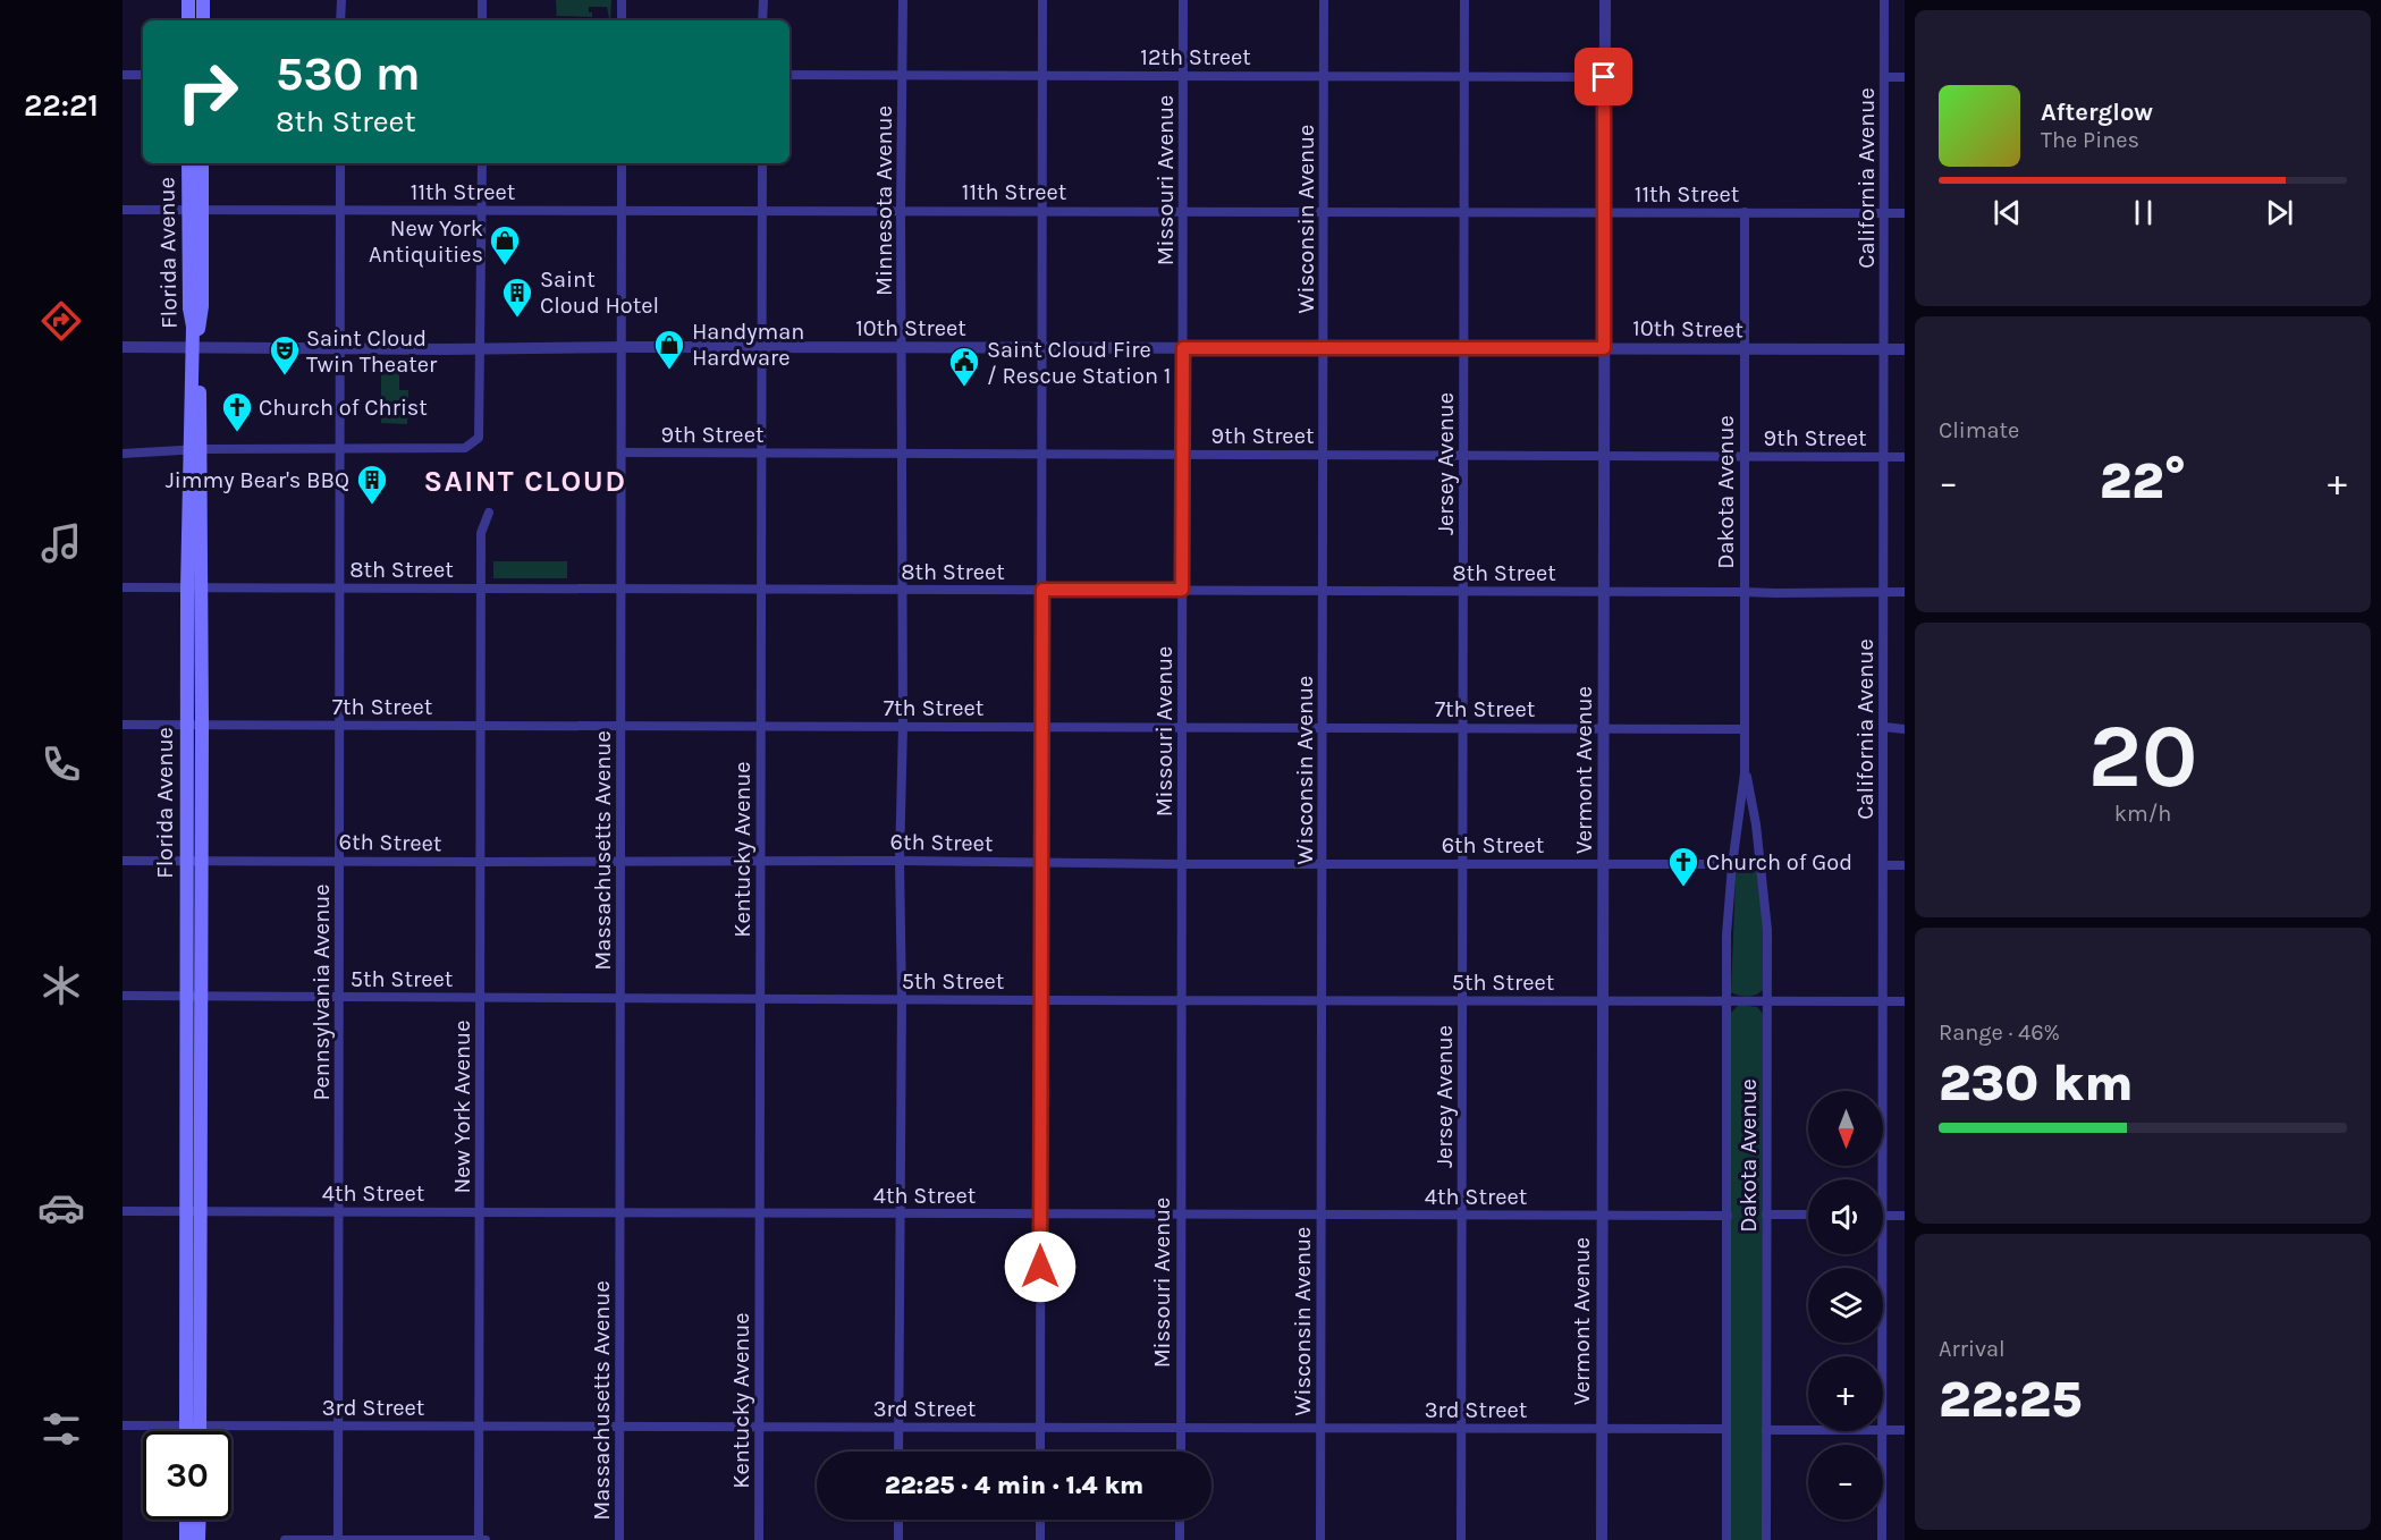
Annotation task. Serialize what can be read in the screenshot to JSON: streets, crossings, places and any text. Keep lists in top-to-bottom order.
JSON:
{
  "streets": {
    "main road": ["Florida Avenue"],
    "street": [
      "12th Street",
      "California Avenue",
      "Missouri Avenue",
      "11th Street",
      "Minnesota Avenue",
      "Wisconsin Avenue",
      "10th Street",
      "9th Street",
      "Jersey Avenue",
      "Dakota Avenue",
      "8th Street",
      "7th Street",
      "Vermont Avenue",
      "6th Street",
      "Kentucky Avenue",
      "Massachusetts Avenue",
      "5th Street",
      "Pennsylvania Avenue",
      "New York Avenue",
      "4th Street",
      "3rd Street"
    ]
  },
  "crossings": [
    ["12th Street", "Missouri Avenue"],
    ["12th Street", "Minnesota Avenue"],
    ["12th Street", "Wisconsin Avenue"],
    ["12th Street", "Jersey Avenue"],
    ["12th Street", "Vermont Avenue"],
    ["California Avenue", "11th Street"],
    ["California Avenue", "10th Street"],
    ["California Avenue", "9th Street"],
    ["California Avenue", "8th Street"],
    ["California Avenue", "5th Street"],
    ["Missouri Avenue", "11th Street"],
    ["Missouri Avenue", "10th Street"],
    ["Missouri Avenue", "9th Street"],
    ["Missouri Avenue", "8th Street"],
    ["Missouri Avenue", "7th Street"],
    ["Missouri Avenue", "6th Street"],
    ["Missouri Avenue", "5th Street"],
    ["Missouri Avenue", "4th Street"],
    ["Missouri Avenue", "3rd Street"],
    ["11th Street", "Minnesota Avenue"],
    ["11th Street", "Wisconsin Avenue"],
    ["11th Street", "Florida Avenue"],
    ["11th Street", "Jersey Avenue"],
    ["11th Street", "Dakota Avenue"],
    ["11th Street", "Vermont Avenue"],
    ["11th Street", "Kentucky Avenue"],
    ["11th Street", "Massachusetts Avenue"],
    ["11th Street", "Pennsylvania Avenue"],
    ["Minnesota Avenue", "10th Street"],
    ["Minnesota Avenue", "9th Street"],
    ["Minnesota Avenue", "8th Street"],
    ["Minnesota Avenue", "7th Street"],
    ["Minnesota Avenue", "6th Street"],
    ["Minnesota Avenue", "5th Street"],
    ["Minnesota Avenue", "4th Street"],
    ["Minnesota Avenue", "3rd Street"],
    ["Wisconsin Avenue", "10th Street"],
    ["Wisconsin Avenue", "9th Street"],
    ["Wisconsin Avenue", "8th Street"],
    ["Wisconsin Avenue", "7th Street"],
    ["Wisconsin Avenue", "6th Street"],
    ["Wisconsin Avenue", "5th Street"],
    ["Wisconsin Avenue", "4th Street"],
    ["Wisconsin Avenue", "3rd Street"],
    ["Florida Avenue", "10th Street"],
    ["Florida Avenue", "8th Street"],
    ["Florida Avenue", "7th Street"],
    ["Florida Avenue", "6th Street"],
    ["Florida Avenue", "5th Street"],
    ["Florida Avenue", "4th Street"],
    ["Florida Avenue", "3rd Street"],
    ["10th Street", "Jersey Avenue"],
    ["10th Street", "Dakota Avenue"],
    ["10th Street", "Vermont Avenue"],
    ["10th Street", "Kentucky Avenue"],
    ["10th Street", "Massachusetts Avenue"],
    ["10th Street", "Pennsylvania Avenue"],
    ["9th Street", "Jersey Avenue"],
    ["9th Street", "Dakota Avenue"],
    ["9th Street", "Vermont Avenue"],
    ["9th Street", "Kentucky Avenue"],
    ["9th Street", "Massachusetts Avenue"],
    ["Jersey Avenue", "8th Street"],
    ["Jersey Avenue", "7th Street"],
    ["Jersey Avenue", "6th Street"],
    ["Jersey Avenue", "5th Street"],
    ["Jersey Avenue", "4th Street"],
    ["Jersey Avenue", "3rd Street"],
    ["Dakota Avenue", "8th Street"],
    ["Dakota Avenue", "7th Street"],
    ["Dakota Avenue", "6th Street"],
    ["Dakota Avenue", "5th Street"],
    ["Dakota Avenue", "4th Street"],
    ["Dakota Avenue", "3rd Street"],
    ["8th Street", "Vermont Avenue"],
    ["8th Street", "Kentucky Avenue"],
    ["8th Street", "Massachusetts Avenue"],
    ["8th Street", "Pennsylvania Avenue"],
    ["8th Street", "New York Avenue"],
    ["7th Street", "Vermont Avenue"],
    ["7th Street", "Kentucky Avenue"],
    ["7th Street", "Massachusetts Avenue"],
    ["7th Street", "Pennsylvania Avenue"],
    ["7th Street", "New York Avenue"],
    ["Vermont Avenue", "6th Street"],
    ["Vermont Avenue", "5th Street"],
    ["Vermont Avenue", "4th Street"],
    ["Vermont Avenue", "3rd Street"],
    ["6th Street", "Kentucky Avenue"],
    ["6th Street", "Massachusetts Avenue"],
    ["6th Street", "Pennsylvania Avenue"],
    ["6th Street", "New York Avenue"],
    ["Kentucky Avenue", "5th Street"],
    ["Kentucky Avenue", "4th Street"],
    ["Kentucky Avenue", "3rd Street"],
    ["Massachusetts Avenue", "5th Street"],
    ["Massachusetts Avenue", "4th Street"],
    ["Massachusetts Avenue", "3rd Street"],
    ["5th Street", "Pennsylvania Avenue"],
    ["5th Street", "New York Avenue"],
    ["Pennsylvania Avenue", "4th Street"],
    ["Pennsylvania Avenue", "3rd Street"],
    ["New York Avenue", "4th Street"],
    ["New York Avenue", "3rd Street"]
  ],
  "districts": ["SAINT CLOUD"],
  "places": {
    "shop": ["New York Antiquities", "Handyman Hardware"],
    "building": ["Saint Cloud Hotel", "Jimmy Bear's BBQ"],
    "theatre": ["Saint Cloud Twin Theater"],
    "public building": ["Saint Cloud Fire / Rescue Station 1"],
    "church": ["Church of Christ", "Church of God"]
  },
  "north": "bottom",
  "page": {
    "tabs": "22:21",
    "turn": ["530 m", "8th Street"],
    "song": ["Afterglow", "The Pines"],
    "tile": [
      "Climate",
      ["20", "km/h"],
      ["Range · 46%", "230 km"],
      ["Arrival", "22:25"]
    ],
    "heat": ["−", "22°", "+"],
    "map_buttons": ["+", "−"],
    "limit": "30",
    "trip": "22:25 · 4 min · 1.4 km"
  }
}
